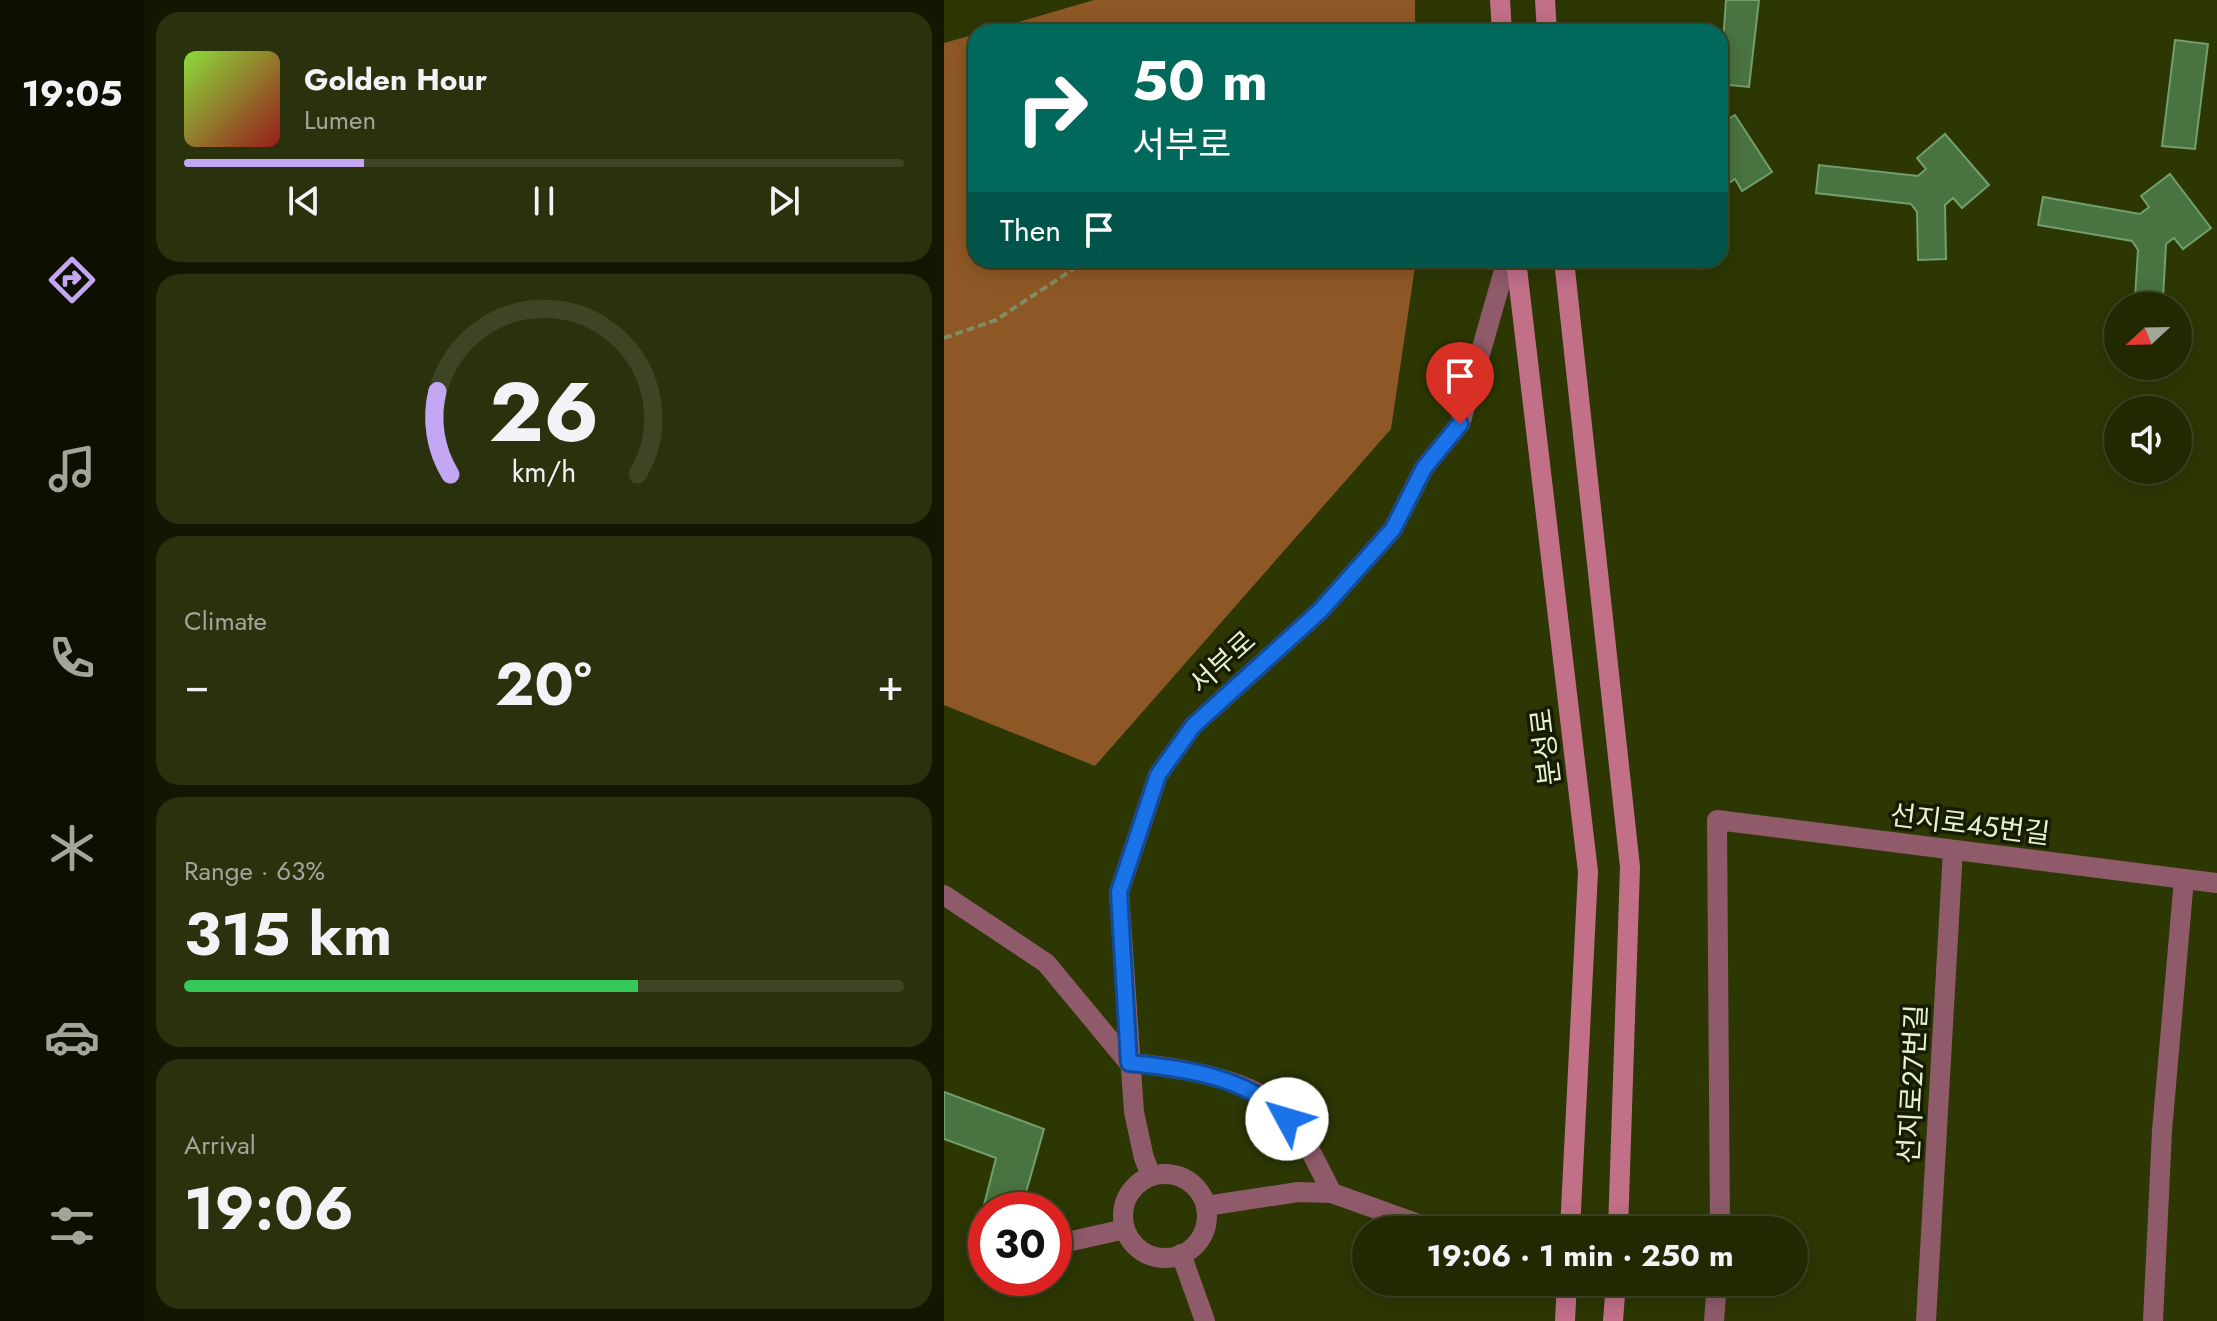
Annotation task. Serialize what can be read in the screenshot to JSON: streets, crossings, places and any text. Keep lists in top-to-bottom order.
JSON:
{
  "streets": {
    "main road": ["분성로"],
    "street": ["서부로", "선지로45번길", "선지로27번길"]
  },
  "crossings": [
    ["선지로45번길", "선지로27번길"]
  ],
  "north": "left",
  "page": {
    "tabs": "19:05",
    "turn": ["50 m", "서부로"],
    "song": ["Golden Hour", "Lumen"],
    "then": "Then",
    "tile": [
      "Climate",
      ["Range · 63%", "315 km"],
      ["Arrival", "19:06"]
    ],
    "heat": ["−", "20°", "+"],
    "limit": "30",
    "trip": "19:06 · 1 min · 250 m",
    "gauge": ["26", "km/h"]
  }
}
